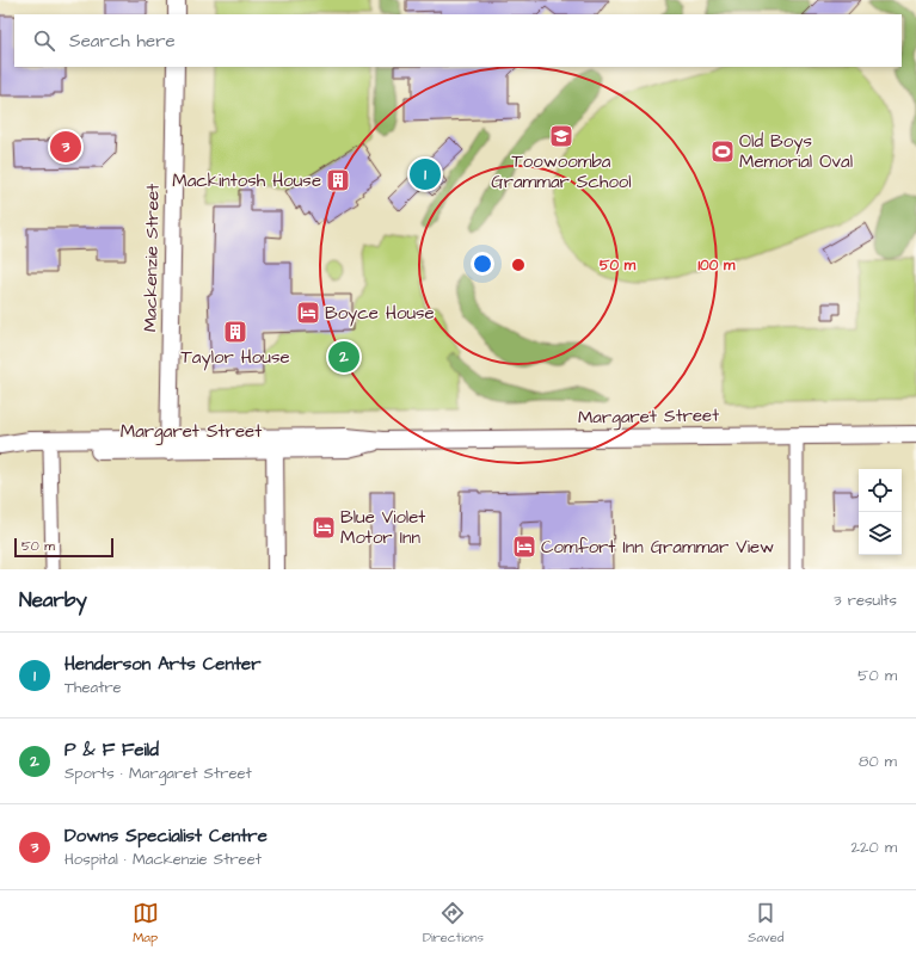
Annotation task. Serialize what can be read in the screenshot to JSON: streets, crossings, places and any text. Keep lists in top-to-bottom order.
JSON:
{
  "streets": {
    "street": ["Mackenzie Street", "Margaret Street"]
  },
  "crossings": [
    ["Mackenzie Street", "Margaret Street"]
  ],
  "places": {
    "school or university": ["Toowoomba Grammar School"],
    "sports": ["Old Boys Memorial Oval"],
    "building": ["Mackintosh House", "Taylor House"],
    "hotel": ["Boyce House", "Blue Violet Motor Inn", "Comfort Inn Grammar View"]
  },
  "scale_bar": "50 m",
  "page": {
    "search": "Search here",
    "pins": ["3", "1", "2"],
    "scale": "50 m",
    "heading": ["Nearby", "3 results"],
    "list": [
      {
        "mark": "1",
        "name": "Henderson Arts Center",
        "note": "Theatre",
        "value": "50 m"
      },
      {
        "mark": "2",
        "name": "P & F Feild",
        "note": "Sports · Margaret Street",
        "value": "80 m"
      },
      {
        "mark": "3",
        "name": "Downs Specialist Centre",
        "note": "Hospital · Mackenzie Street",
        "value": "220 m"
      }
    ],
    "nav": ["Map", "Directions", "Saved"]
  },
  "rings": ["50 m", "100 m"]
}
